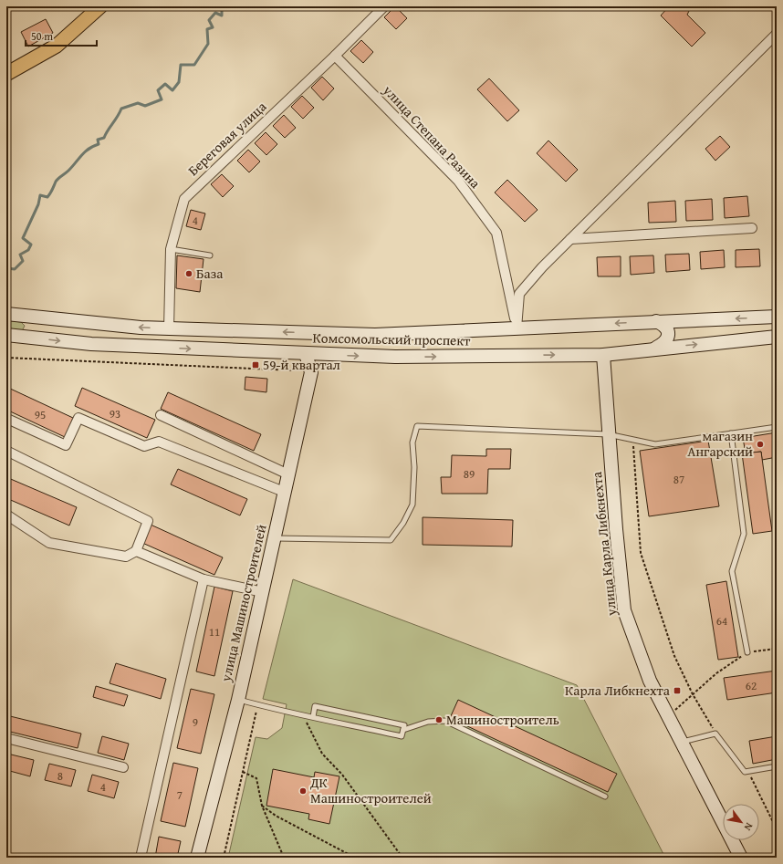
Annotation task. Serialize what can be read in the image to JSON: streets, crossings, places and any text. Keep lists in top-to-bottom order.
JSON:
{
  "streets": {
    "main road": ["Комсомольский проспект", "улица Карла Либкнехта", "улица Машиностроителей"],
    "street": ["улица Степана Разина", "Береговая улица"]
  },
  "crossings": [
    ["улица Степана Разина", "Береговая улица"],
    ["улица Степана Разина", "Комсомольский проспект"],
    ["Береговая улица", "Комсомольский проспект"],
    ["Комсомольский проспект", "улица Карла Либкнехта"],
    ["Комсомольский проспект", "улица Машиностроителей"]
  ],
  "places": {
    "other": [
      "База",
      "магазин Ангарский",
      "Машиностроитель",
      "ДК Машиностроителей"
    ],
    "transit": ["59-й квартал", "Карла Либкнехта"]
  },
  "house_numbers": [
    "4",
    "93",
    "95",
    "89",
    "87",
    "64",
    "11",
    "62",
    "9",
    "8",
    "4",
    "7"
  ],
  "scale_bar": "50 m",
  "north": "bottom right"
}
